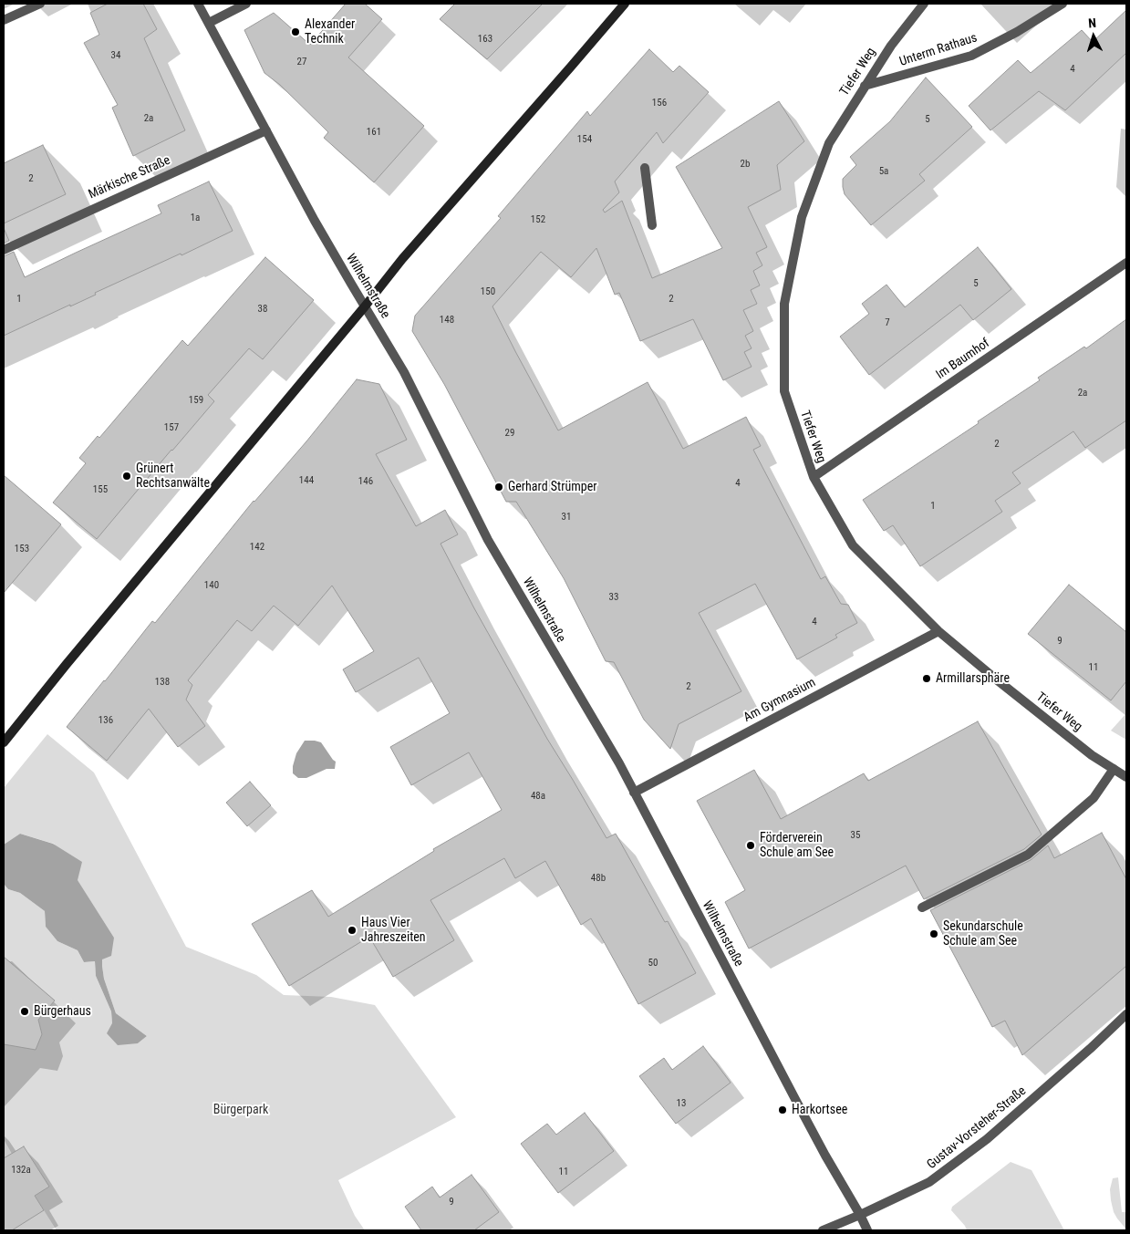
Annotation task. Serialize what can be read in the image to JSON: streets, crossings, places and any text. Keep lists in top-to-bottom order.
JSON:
{
  "streets": {
    "street": [
      "Unterm Rathaus",
      "Tiefer Weg",
      "Märkische Straße",
      "Wilhelmstraße",
      "Im Baumhof",
      "Am Gymnasium",
      "Gustav-Vorsteher-Straße"
    ]
  },
  "crossings": [
    ["Unterm Rathaus", "Tiefer Weg"],
    ["Tiefer Weg", "Im Baumhof"],
    ["Tiefer Weg", "Am Gymnasium"],
    ["Märkische Straße", "Wilhelmstraße"],
    ["Wilhelmstraße", "Am Gymnasium"],
    ["Wilhelmstraße", "Gustav-Vorsteher-Straße"]
  ],
  "parks": ["Bürgerpark"],
  "places": [
    "Alexander Technik",
    "Grünert Rechtsanwälte",
    "Gerhard Strümper",
    "Armillarsphäre",
    "Förderverein Schule am See",
    "Haus Vier Jahreszeiten",
    "Sekundarschule Schule am See",
    "Bürgerhaus",
    "Harkortsee"
  ],
  "house_numbers": [
    "163",
    "34",
    "27",
    "4",
    "156",
    "2a",
    "5",
    "161",
    "154",
    "2b",
    "5a",
    "2",
    "1a",
    "152",
    "5",
    "150",
    "1",
    "2",
    "38",
    "148",
    "7",
    "2a",
    "159",
    "157",
    "29",
    "2",
    "144",
    "146",
    "4",
    "155",
    "1",
    "31",
    "142",
    "153",
    "140",
    "33",
    "4",
    "9",
    "11",
    "138",
    "2",
    "136",
    "48a",
    "35",
    "48b",
    "50",
    "13",
    "132a",
    "11",
    "9"
  ],
  "north": "top"
}
